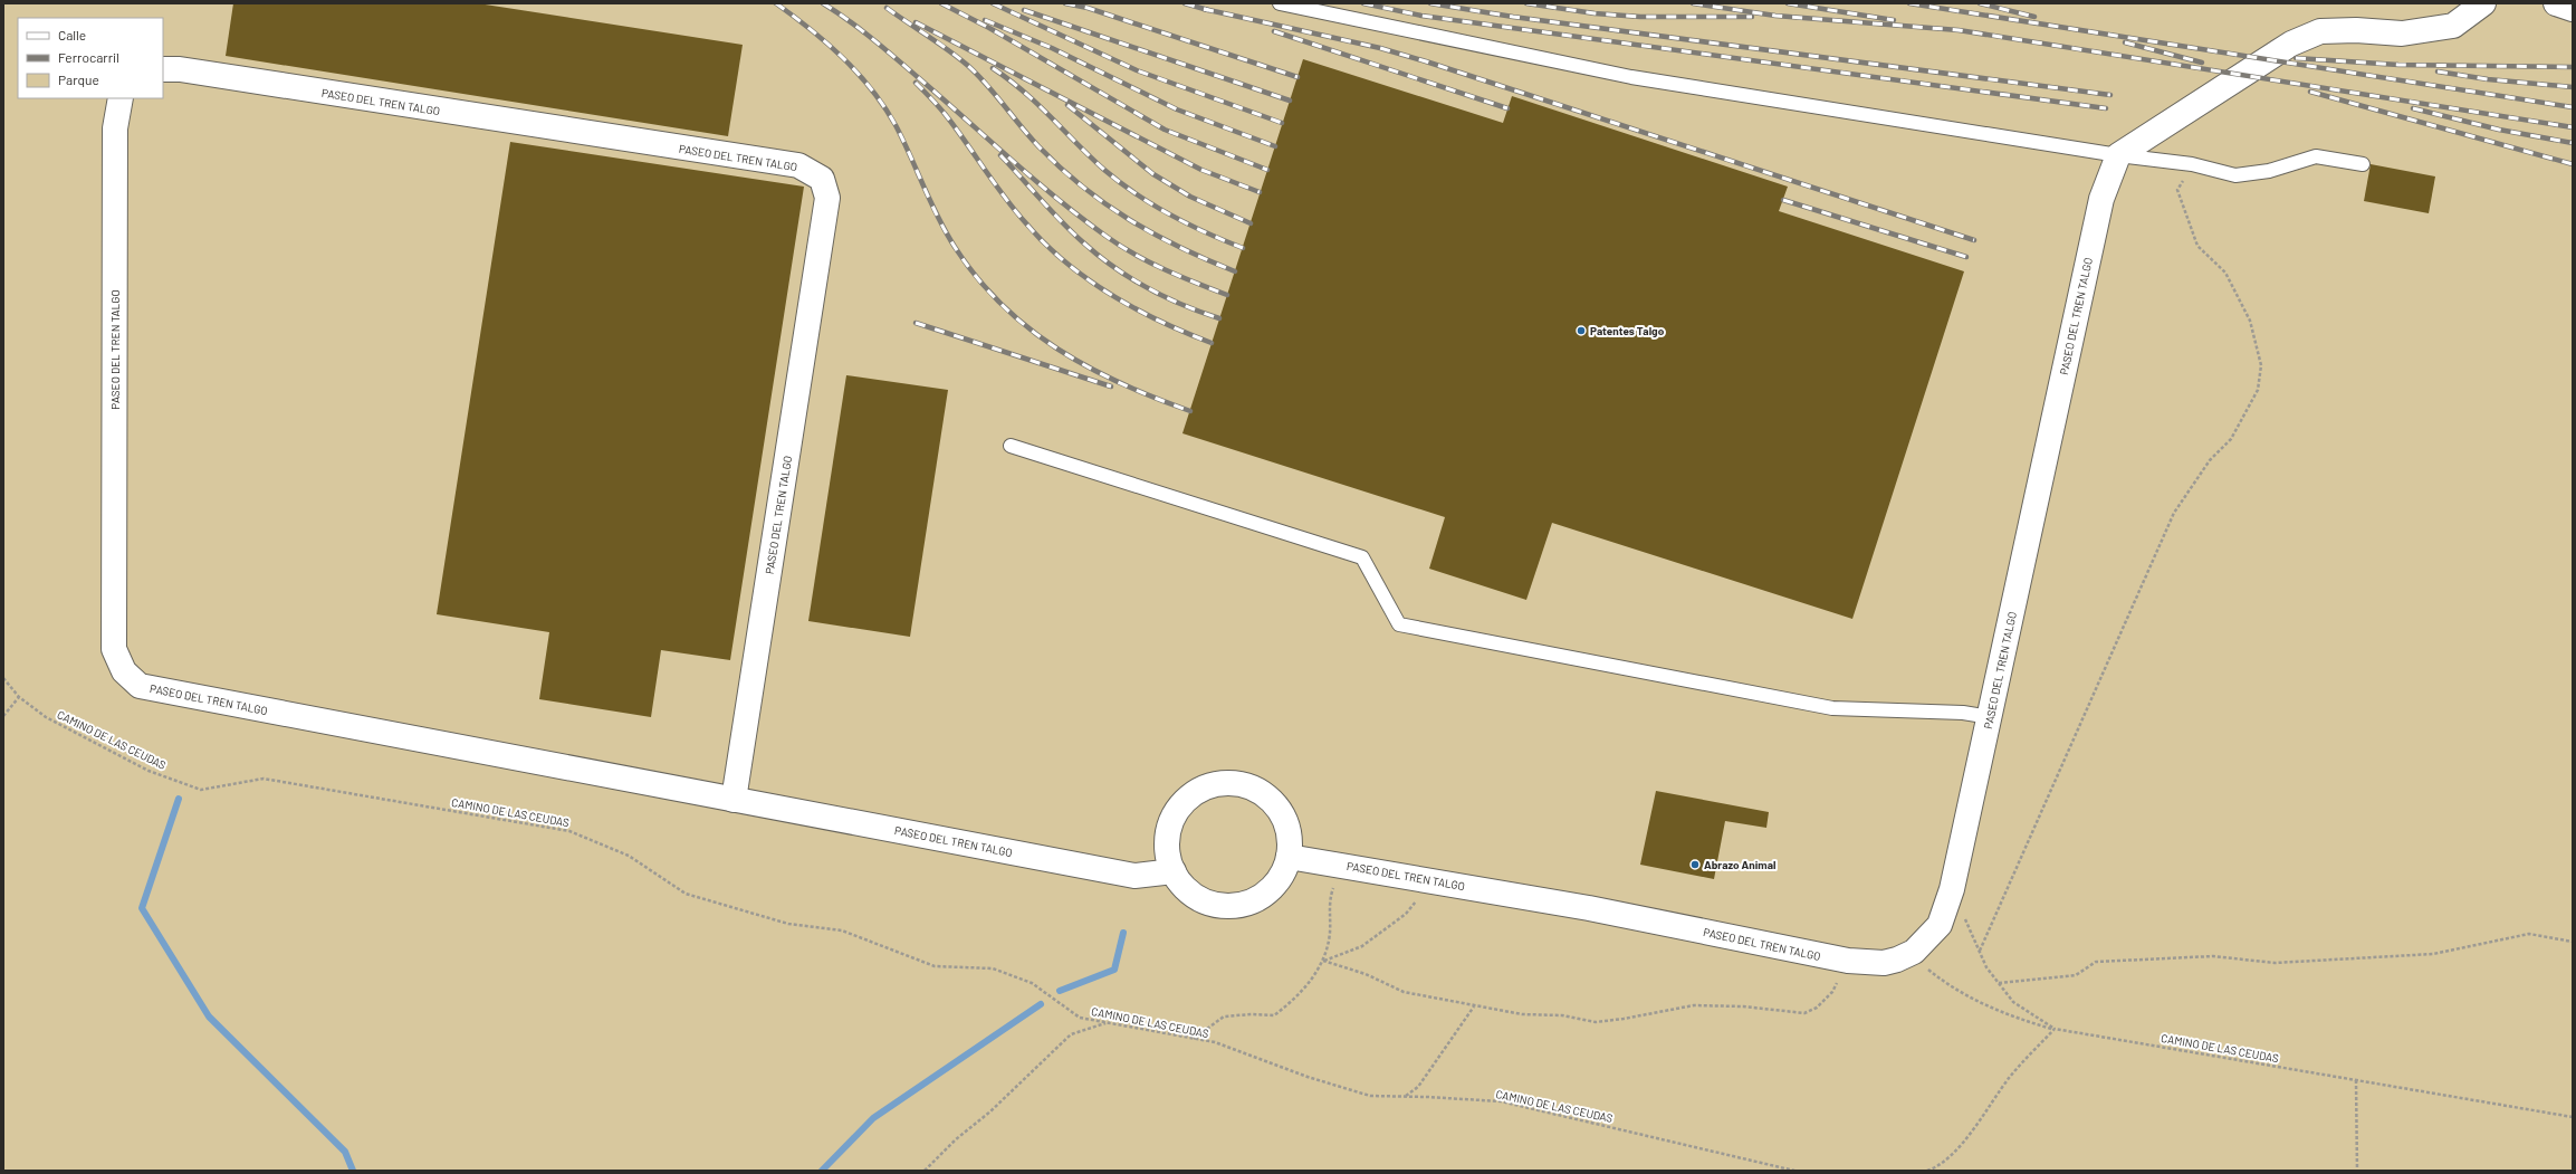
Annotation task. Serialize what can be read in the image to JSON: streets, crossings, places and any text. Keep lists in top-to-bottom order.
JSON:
{
  "streets": {
    "street": ["PASEO DEL TREN TALGO"],
    "path": ["CAMINO DE LAS CEUDAS"]
  },
  "crossings": [
    ["PASEO DEL TREN TALGO", "CAMINO DE LAS CEUDAS"]
  ],
  "places": ["Patentes Talgo", "Abrazo Animal"],
  "legend": ["Calle", "Ferrocarril", "Parque"]
}
